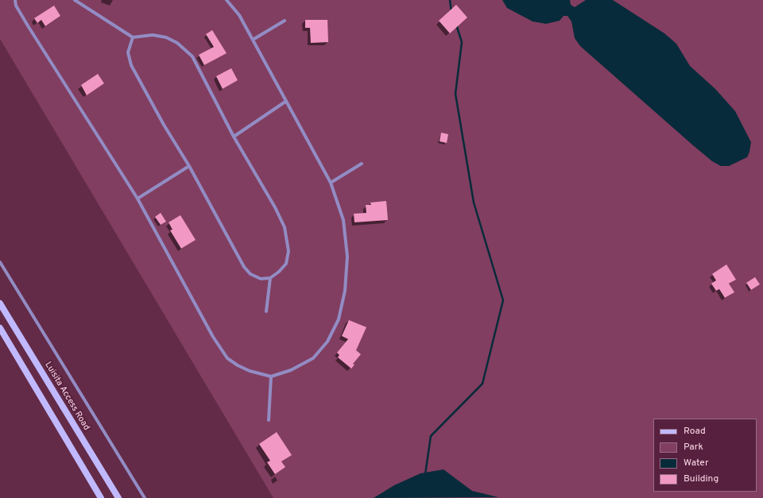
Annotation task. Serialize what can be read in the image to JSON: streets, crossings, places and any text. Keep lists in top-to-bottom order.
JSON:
{
  "streets": {
    "main road": ["Luisita Access Road"]
  },
  "legend": [
    "Road",
    "Park",
    "Water",
    "Building"
  ]
}
